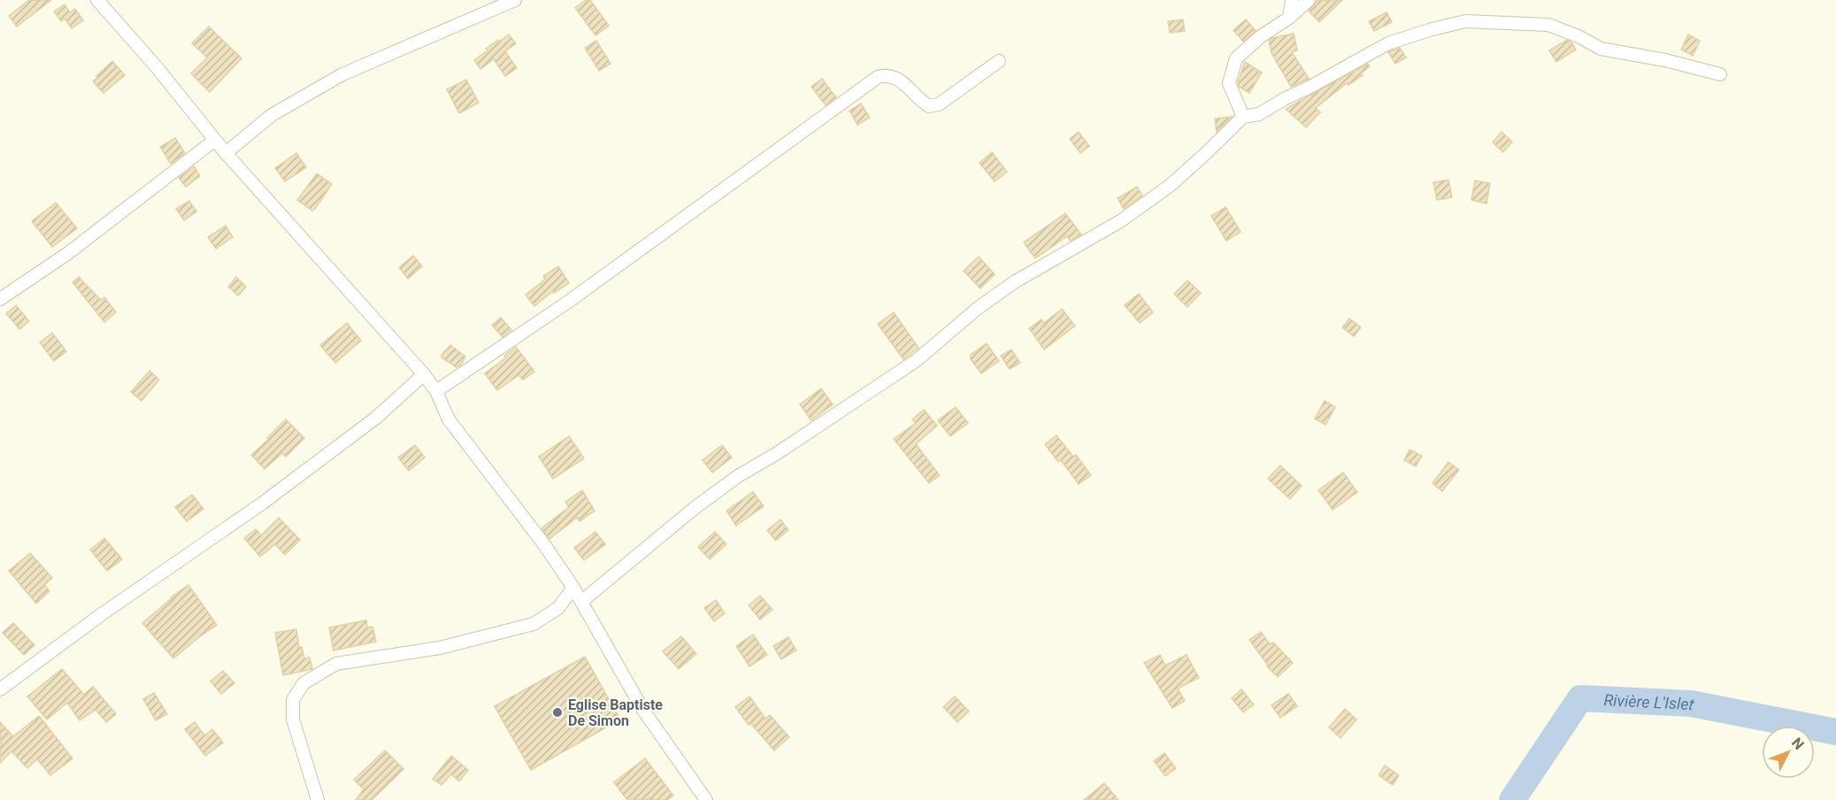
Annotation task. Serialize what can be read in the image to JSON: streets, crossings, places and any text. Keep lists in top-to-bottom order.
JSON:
{
  "water": ["Rivière L'Islet"],
  "places": ["Eglise Baptiste De Simon"],
  "north": "top right"
}
